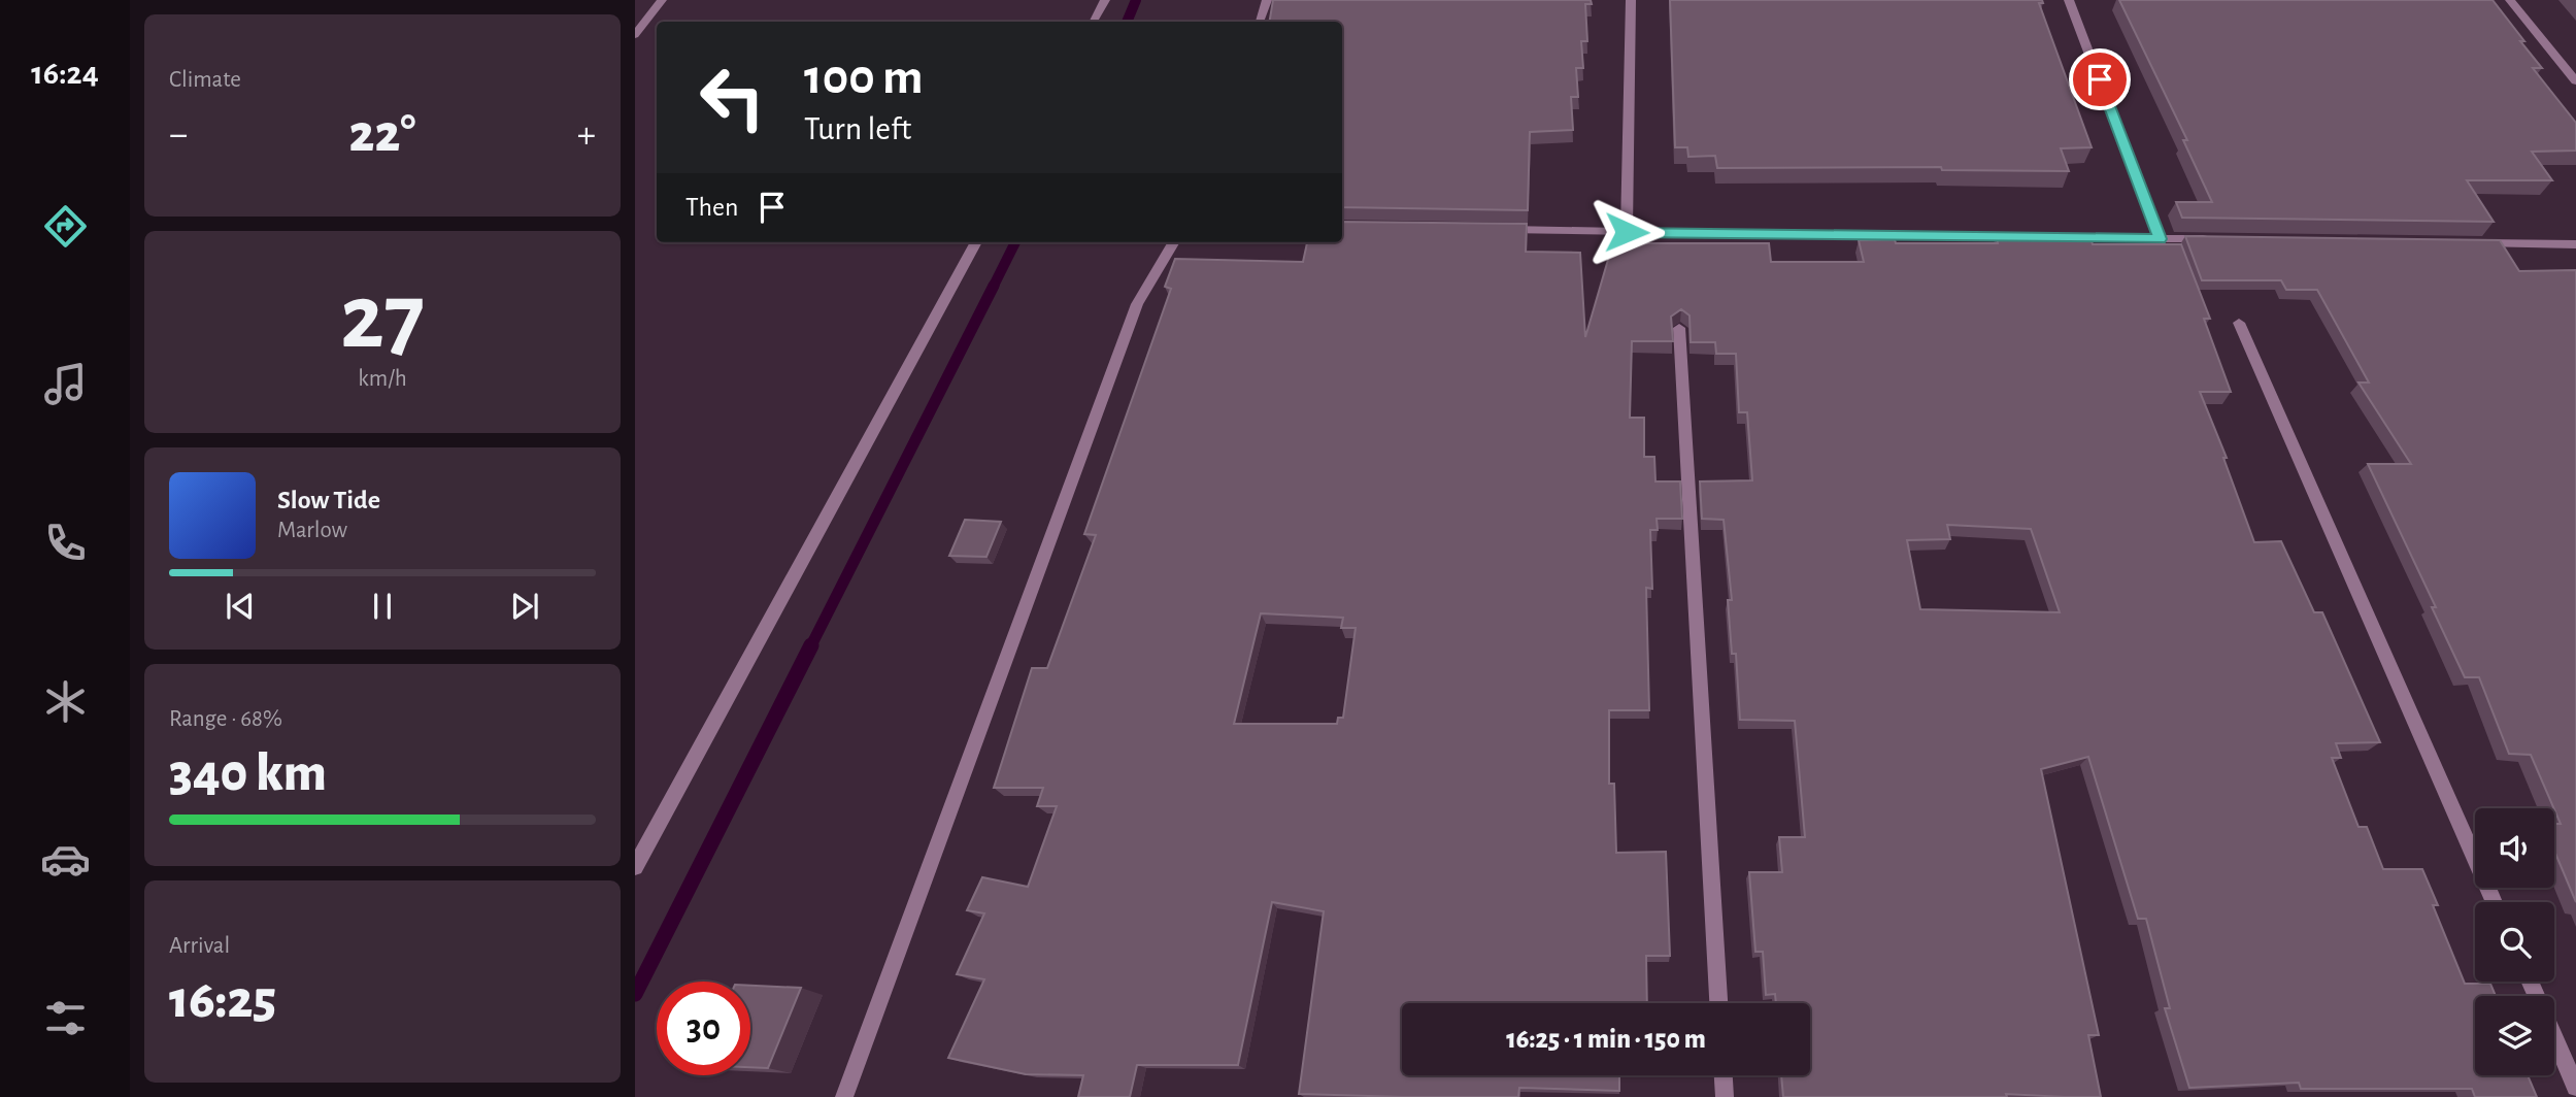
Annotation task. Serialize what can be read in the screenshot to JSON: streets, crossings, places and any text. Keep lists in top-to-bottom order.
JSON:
{
  "page": {
    "tabs": "16:24",
    "tile": [
      "Climate",
      ["27", "km/h"],
      ["Range · 68%", "340 km"],
      ["Arrival", "16:25"]
    ],
    "turn": ["100 m", "Turn left"],
    "heat": ["−", "22°", "+"],
    "then": "Then",
    "song": ["Slow Tide", "Marlow"],
    "limit": "30",
    "trip": "16:25 · 1 min · 150 m"
  }
}
